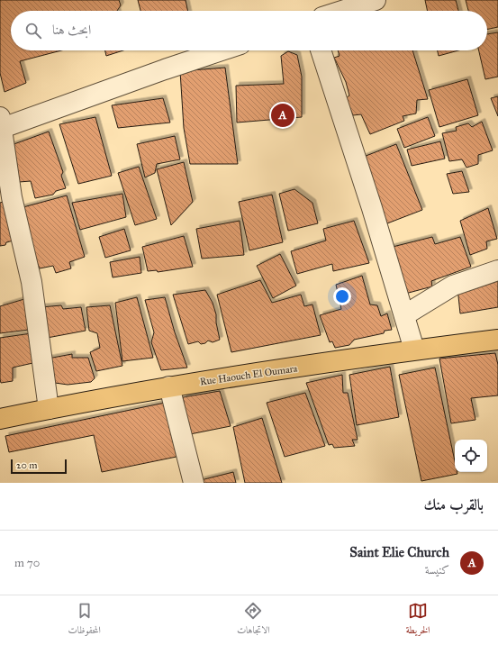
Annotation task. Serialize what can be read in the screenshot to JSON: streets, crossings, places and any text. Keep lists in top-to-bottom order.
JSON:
{
  "streets": {
    "main road": ["Rue Haouch El Oumara"]
  },
  "scale_bar": "20 m",
  "page": {
    "search": "ابحث هنا",
    "pins": "A",
    "scale": "20 m",
    "heading": "بالقرب منك",
    "list": [
      {
        "mark": "A",
        "name": "Saint Elie Church",
        "note": "كنيسة",
        "value": "70 m"
      }
    ],
    "nav": ["الخريطة", "الاتجاهات", "المحفوظات"]
  }
}
